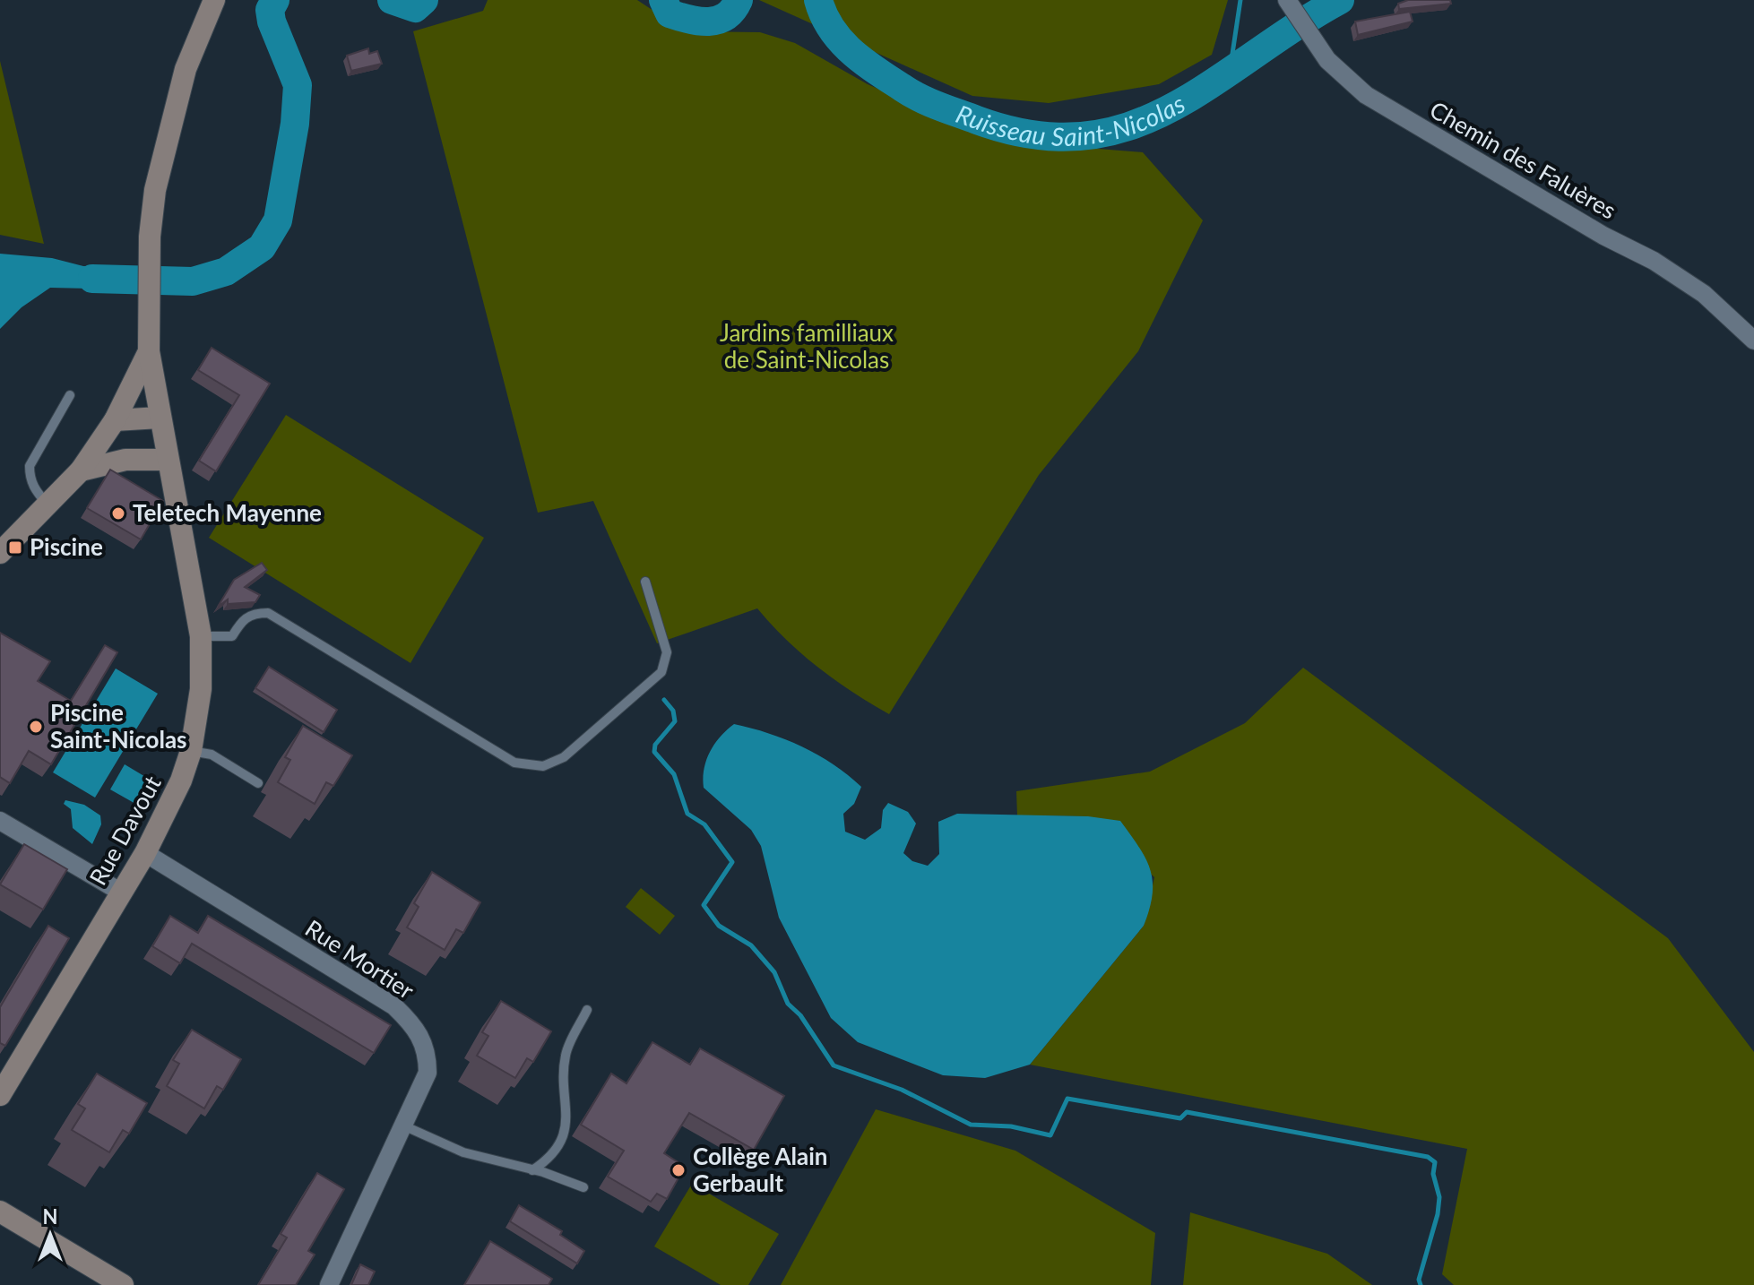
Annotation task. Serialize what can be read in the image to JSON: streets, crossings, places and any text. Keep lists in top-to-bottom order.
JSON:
{
  "streets": {
    "street": ["Chemin des Faluères", "Rue Davout", "Rue Mortier"]
  },
  "crossings": [
    ["Rue Davout", "Rue Mortier"]
  ],
  "water": ["Ruisseau Saint-Nicolas"],
  "parks": ["Jardins familliaux de Saint-Nicolas"],
  "places": {
    "other": ["Teletech Mayenne", "Piscine Saint-Nicolas", "Collège Alain Gerbault"],
    "transit": ["Piscine"]
  },
  "north": "top"
}
